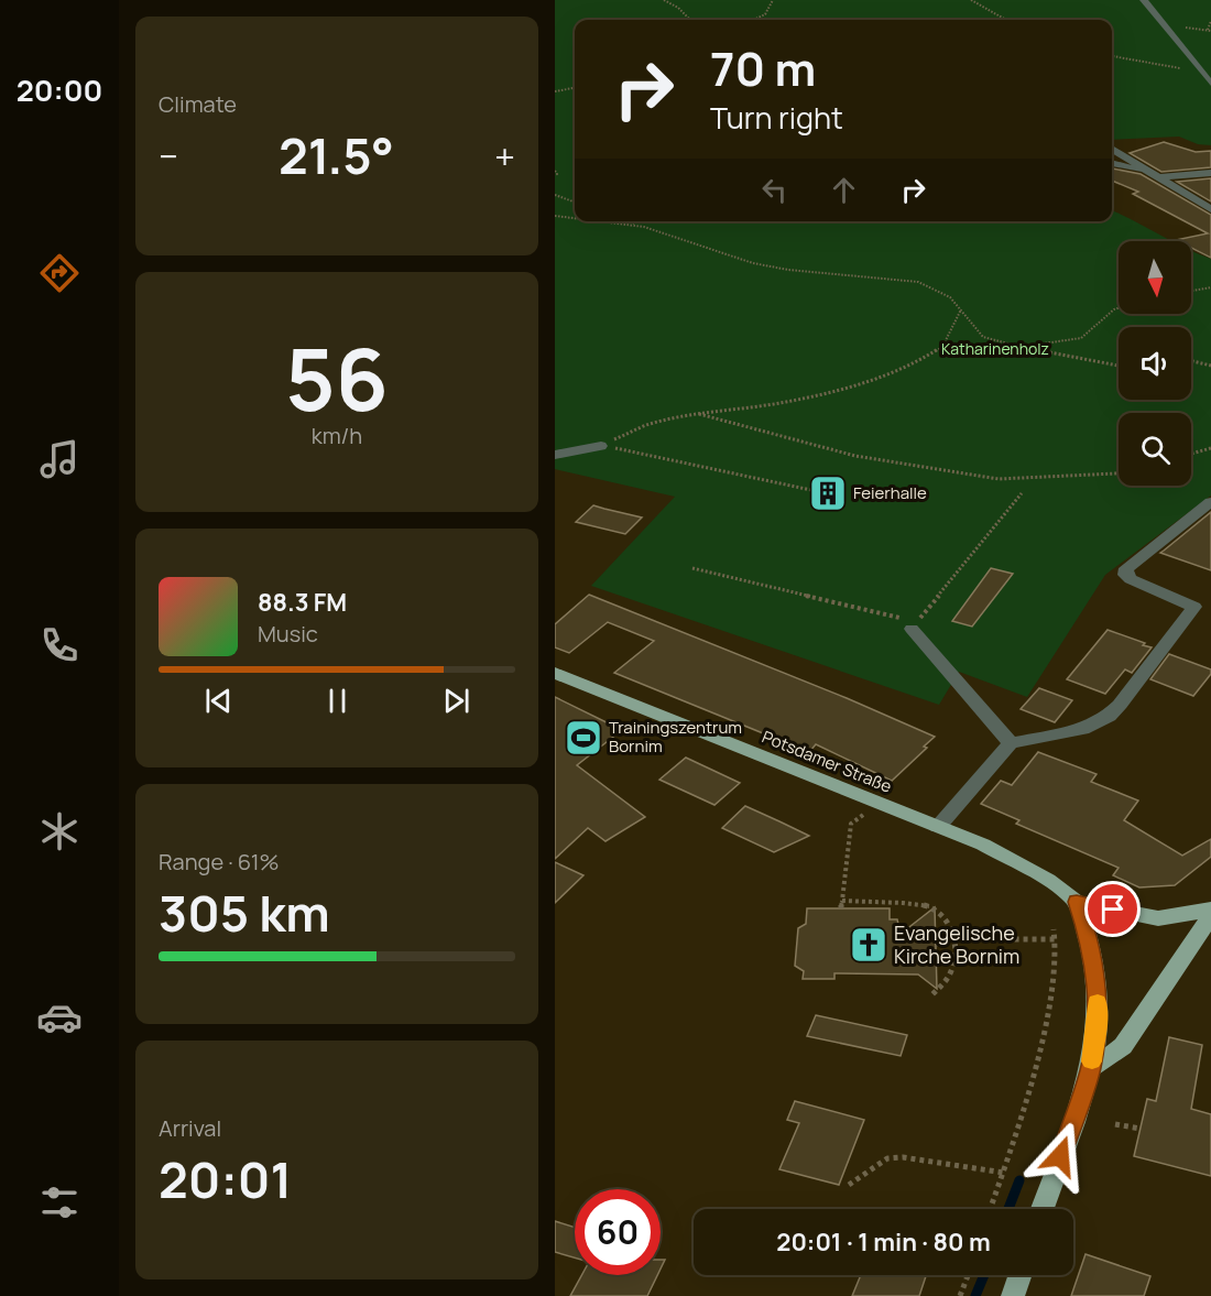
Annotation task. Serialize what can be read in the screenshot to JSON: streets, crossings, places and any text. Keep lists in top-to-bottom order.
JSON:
{
  "streets": {
    "main road": ["Potsdamer Straße"]
  },
  "parks": ["Katharinenholz"],
  "places": {
    "building": ["Feierhalle"],
    "sports": ["Trainingszentrum Bornim"],
    "church": ["Evangelische Kirche Bornim"]
  },
  "north": "bottom",
  "page": {
    "tabs": "20:00",
    "tile": [
      "Climate",
      ["56", "km/h"],
      ["Range · 61%", "305 km"],
      ["Arrival", "20:01"]
    ],
    "turn": ["70 m", "Turn right"],
    "heat": ["−", "21.5°", "+"],
    "song": ["88.3 FM", "Music"],
    "limit": "60",
    "trip": "20:01 · 1 min · 80 m"
  }
}
